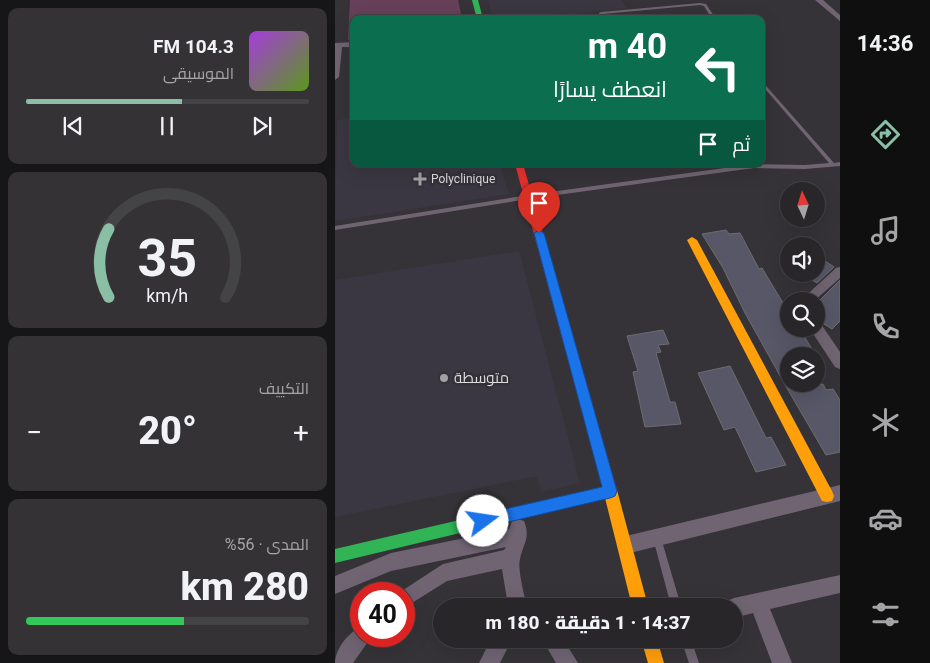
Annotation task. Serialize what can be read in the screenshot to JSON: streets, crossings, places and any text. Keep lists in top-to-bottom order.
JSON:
{
  "places": {
    "health": ["Polyclinique"],
    "other": ["متوسطة"]
  },
  "north": "top",
  "page": {
    "tabs": "14:36",
    "turn": ["40 m", "انعطف يسارًا"],
    "song": ["104.3 FM", "الموسيقى"],
    "then": "ثم",
    "tile": [
      "التكييف",
      ["المدى · 56%", "280 km"]
    ],
    "heat": ["−", "20°", "+"],
    "limit": "40",
    "trip": "14:37 · 1 دقيقة · 180 m",
    "gauge": ["35", "km/h"]
  }
}
